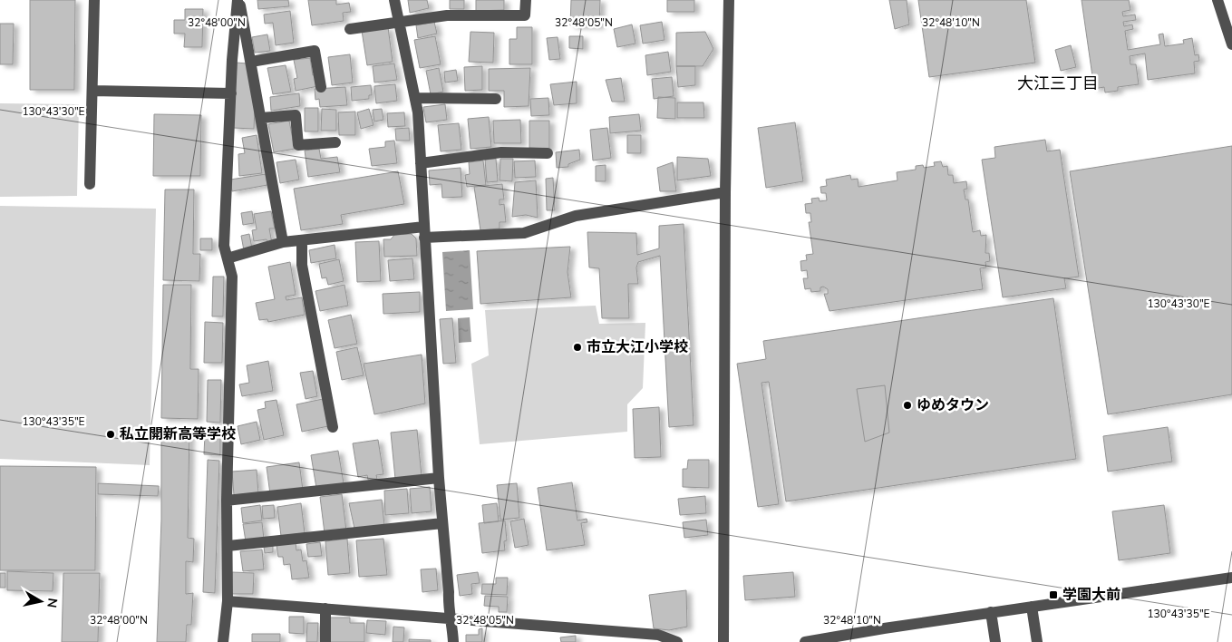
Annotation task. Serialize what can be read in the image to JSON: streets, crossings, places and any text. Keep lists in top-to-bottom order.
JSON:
{
  "districts": ["大江三丁目"],
  "places": {
    "other": ["市立大江小学校", "ゆめタウン", "私立開新高等学校"],
    "transit": ["学園大前"]
  },
  "north": "right",
  "coordinates": [
    "32°48'00\"N",
    "32°48'05\"N",
    "32°48'10\"N",
    "130°43'30\"E",
    "130°43'35\"E"
  ]
}
